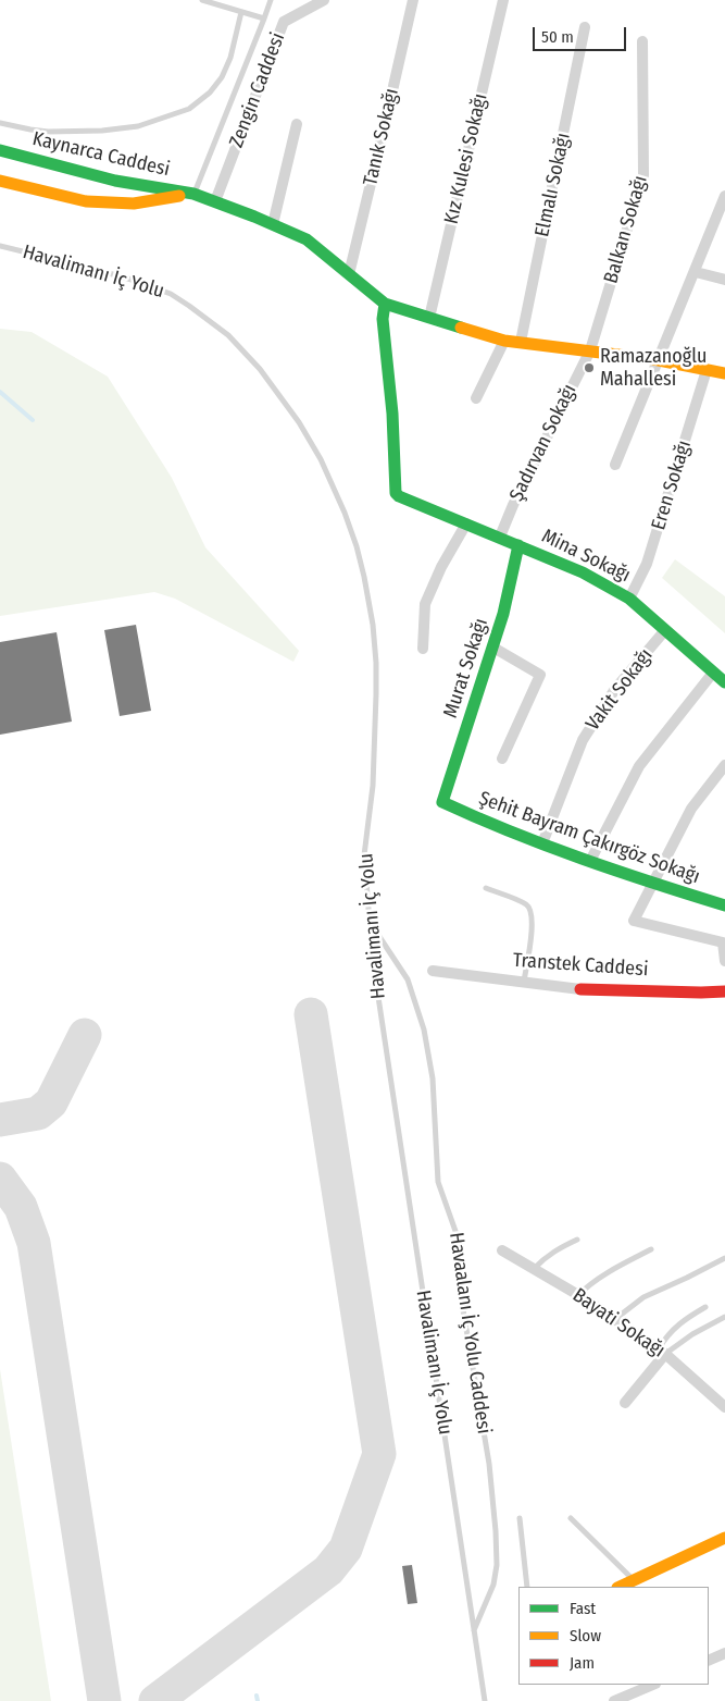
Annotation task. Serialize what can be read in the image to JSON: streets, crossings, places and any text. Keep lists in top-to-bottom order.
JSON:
{
  "streets": {
    "street": [
      "Zengin Caddesi",
      "Tanık Sokağı",
      "Kaynarca Caddesi",
      "Kız Kulesi Sokağı",
      "Elmalı Sokağı",
      "Balkan Sokağı",
      "Şadırvan Sokağı",
      "Eren Sokağı",
      "Mina Sokağı",
      "Murat Sokağı",
      "Vakit Sokağı",
      "Şehit Bayram Çakırgöz Sokağı",
      "Transtek Caddesi",
      "Bayati Sokağı"
    ],
    "lane": ["Havalimanı İç Yolu", "Havaalanı İç Yolu Caddesi"]
  },
  "crossings": [
    ["Zengin Caddesi", "Kaynarca Caddesi"],
    ["Tanık Sokağı", "Kaynarca Caddesi"],
    ["Kaynarca Caddesi", "Kız Kulesi Sokağı"],
    ["Kaynarca Caddesi", "Elmalı Sokağı"],
    ["Kaynarca Caddesi", "Balkan Sokağı"],
    ["Kaynarca Caddesi", "Şadırvan Sokağı"],
    ["Kaynarca Caddesi", "Eren Sokağı"],
    ["Kaynarca Caddesi", "Mina Sokağı"],
    ["Balkan Sokağı", "Şadırvan Sokağı"],
    ["Havalimanı İç Yolu", "Havaalanı İç Yolu Caddesi"],
    ["Şadırvan Sokağı", "Mina Sokağı"],
    ["Eren Sokağı", "Mina Sokağı"],
    ["Mina Sokağı", "Murat Sokağı"],
    ["Mina Sokağı", "Vakit Sokağı"],
    ["Murat Sokağı", "Şehit Bayram Çakırgöz Sokağı"],
    ["Vakit Sokağı", "Şehit Bayram Çakırgöz Sokağı"]
  ],
  "places": ["Ramazanoğlu Mahallesi"],
  "legend": ["Fast", "Slow", "Jam"],
  "scale_bar": "50 m"
}
